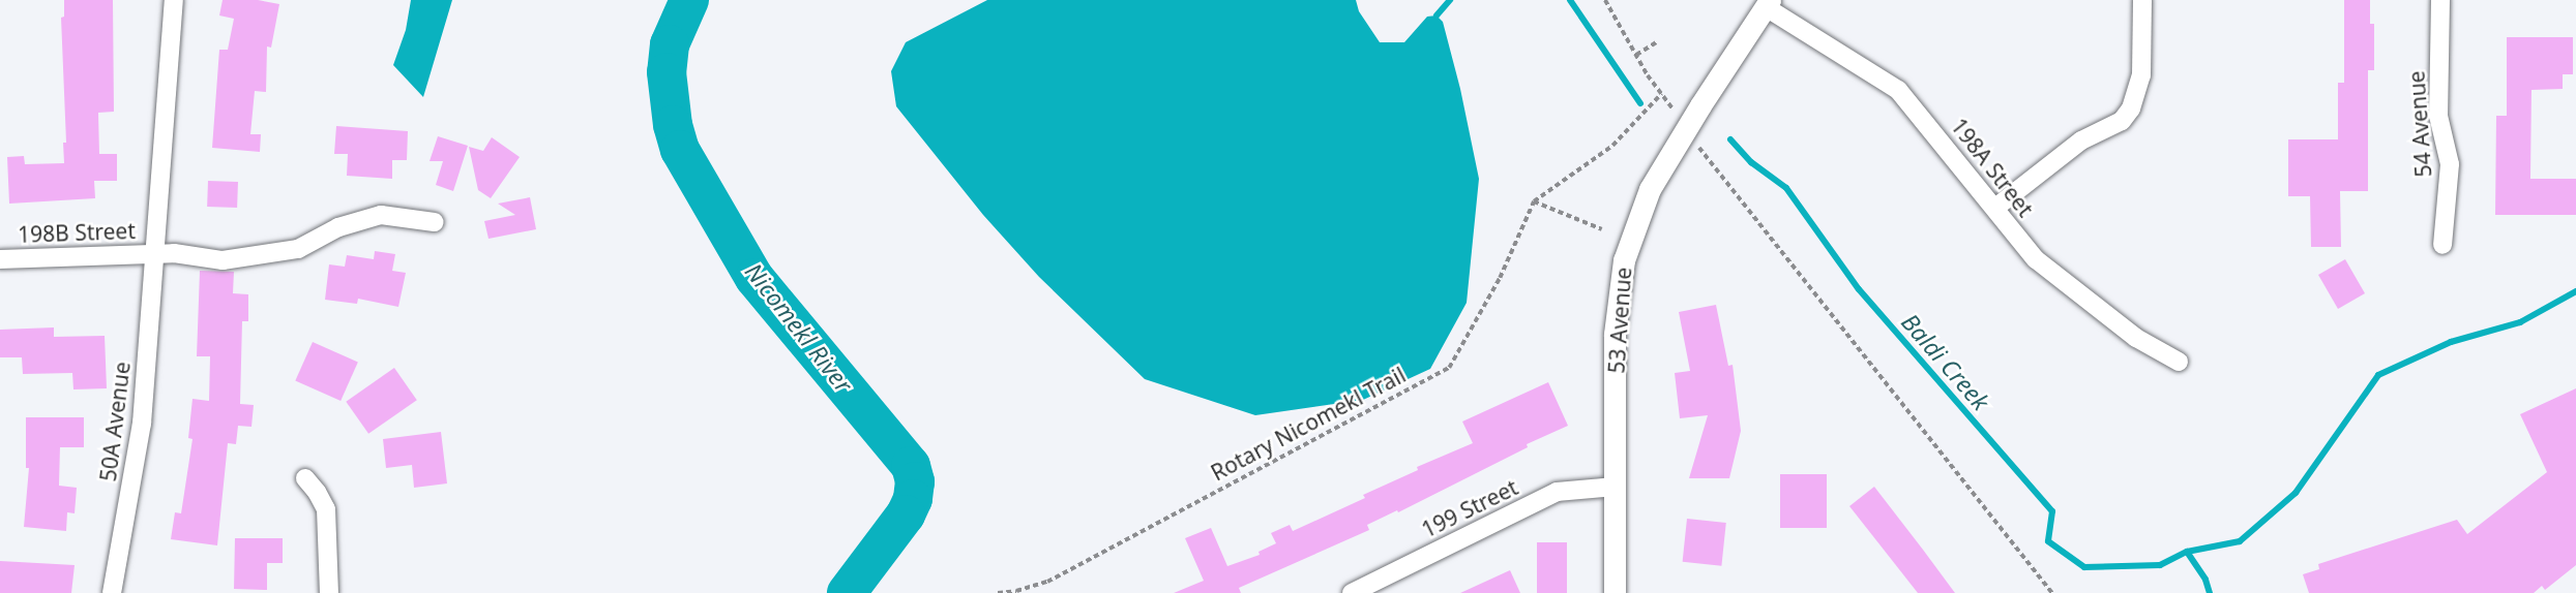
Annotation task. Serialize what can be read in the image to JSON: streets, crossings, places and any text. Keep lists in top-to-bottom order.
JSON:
{
  "streets": {
    "street": [
      "54 Avenue",
      "198A Street",
      "198B Street",
      "53 Avenue",
      "50A Avenue",
      "199 Street"
    ],
    "path": ["Rotary Nicomekl Trail"]
  },
  "crossings": [
    ["198A Street", "53 Avenue"],
    ["198B Street", "50A Avenue"],
    ["53 Avenue", "199 Street"]
  ],
  "water": ["Nicomekl River", "Baldi Creek"]
}
